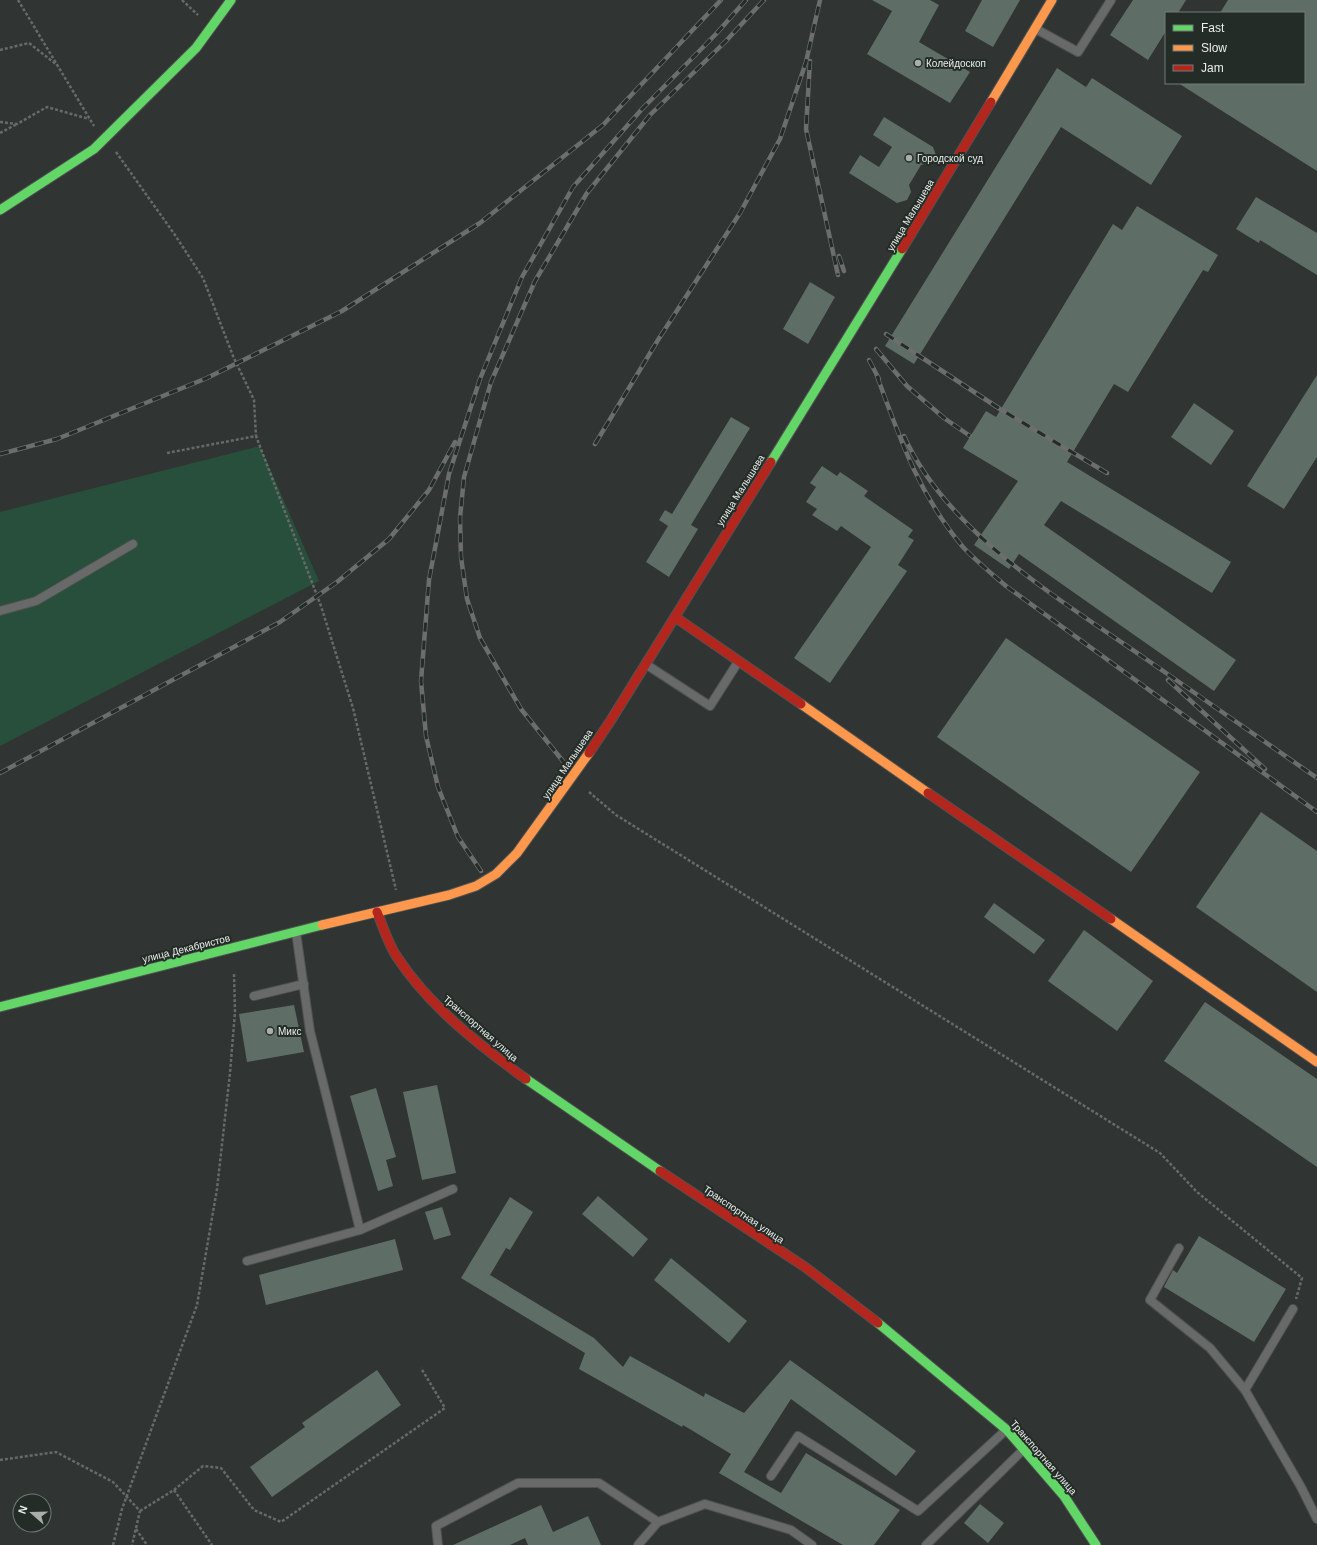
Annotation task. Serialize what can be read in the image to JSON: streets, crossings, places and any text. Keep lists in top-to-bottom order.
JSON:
{
  "streets": {
    "main road": ["улица Малышева", "улица Декабристов", "Транспортная улица"]
  },
  "crossings": [
    ["улица Малышева", "улица Декабристов"],
    ["улица Малышева", "Транспортная улица"],
    ["улица Декабристов", "Транспортная улица"]
  ],
  "places": ["Колейдоскоп", "Городской суд", "Микс"],
  "legend": ["Fast", "Slow", "Jam"],
  "north": "left"
}
